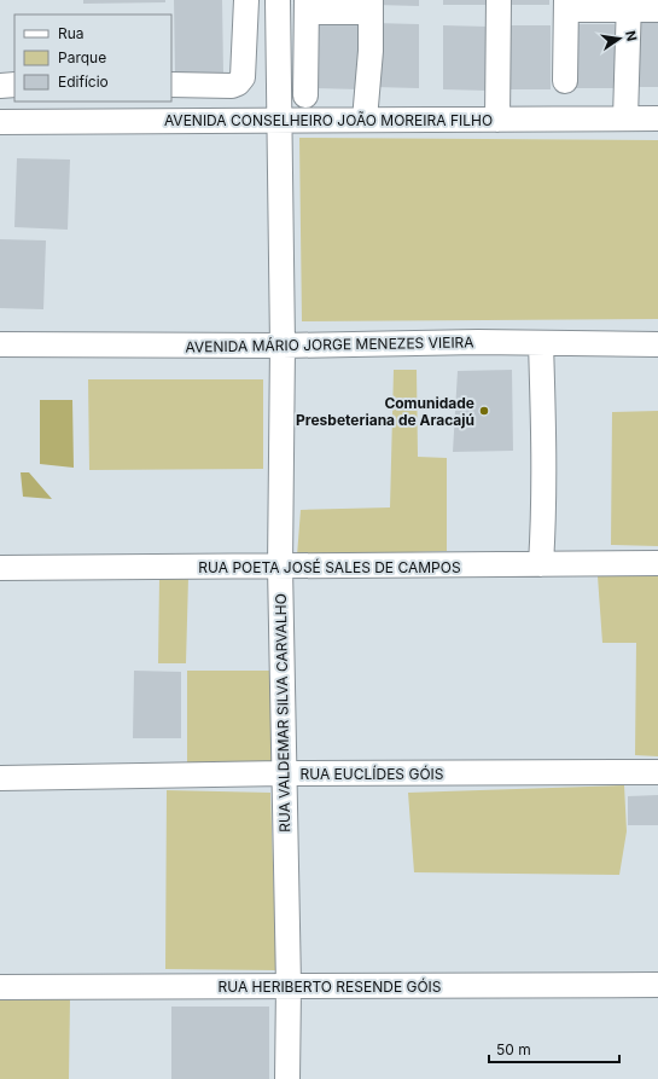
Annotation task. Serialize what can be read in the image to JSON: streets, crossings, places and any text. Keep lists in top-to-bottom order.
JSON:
{
  "streets": {
    "street": [
      "AVENIDA CONSELHEIRO JOÃO MOREIRA FILHO",
      "AVENIDA MÁRIO JORGE MENEZES VIEIRA",
      "RUA POETA JOSÉ SALES DE CAMPOS",
      "RUA VALDEMAR SILVA CARVALHO",
      "RUA EUCLÍDES GÓIS",
      "RUA HERIBERTO RESENDE GÓIS"
    ]
  },
  "crossings": [
    ["AVENIDA CONSELHEIRO JOÃO MOREIRA FILHO", "RUA VALDEMAR SILVA CARVALHO"],
    ["AVENIDA MÁRIO JORGE MENEZES VIEIRA", "RUA VALDEMAR SILVA CARVALHO"],
    ["RUA POETA JOSÉ SALES DE CAMPOS", "RUA VALDEMAR SILVA CARVALHO"],
    ["RUA VALDEMAR SILVA CARVALHO", "RUA EUCLÍDES GÓIS"],
    ["RUA VALDEMAR SILVA CARVALHO", "RUA HERIBERTO RESENDE GÓIS"]
  ],
  "places": ["Comunidade Presbeteriana de Aracajú"],
  "legend": ["Rua", "Parque", "Edifício"],
  "scale_bar": "50 m",
  "north": "right"
}
